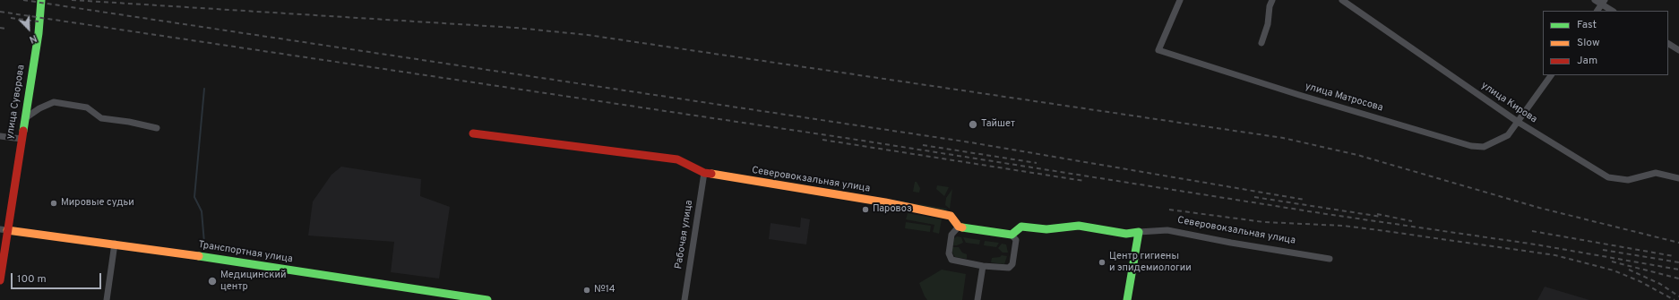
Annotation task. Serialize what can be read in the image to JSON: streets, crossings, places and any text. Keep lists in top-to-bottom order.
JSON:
{
  "streets": {
    "street": [
      "улица Матросова",
      "улица Суворова",
      "улица Кирова",
      "Северовокзальная улица",
      "Рабочая улица",
      "Транспортная улица"
    ]
  },
  "crossings": [
    ["улица Матросова", "улица Кирова"],
    ["улица Суворова", "Транспортная улица"],
    ["Северовокзальная улица", "Рабочая улица"]
  ],
  "places": [
    "Тайшет",
    "Мировые судьи",
    "Паровоз",
    "Центр гигиены и эпидемиологии",
    "Медицинский центр",
    "№14"
  ],
  "legend": ["Fast", "Slow", "Jam"],
  "scale_bar": "100 m",
  "north": "bottom right"
}
